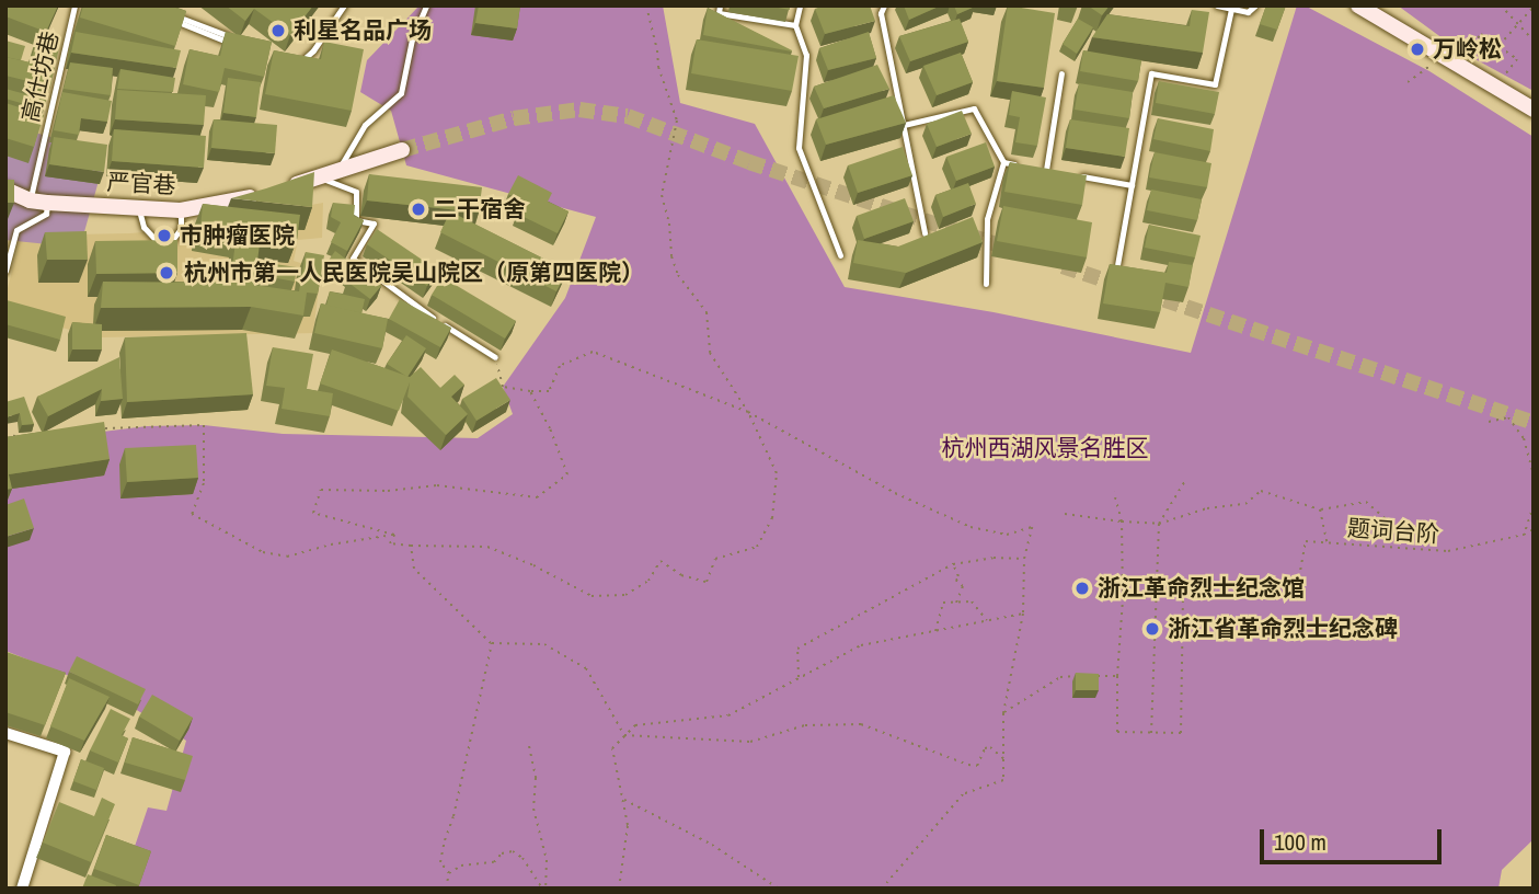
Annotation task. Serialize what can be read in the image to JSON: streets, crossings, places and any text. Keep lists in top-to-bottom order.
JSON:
{
  "streets": {
    "street": ["严官巷"],
    "lane": ["高仕坊巷"],
    "path": ["题词台阶"]
  },
  "crossings": [
    ["高仕坊巷", "严官巷"]
  ],
  "parks": ["杭州西湖风景名胜区"],
  "places": [
    "利星名品广场",
    "万岭松",
    "二干宿舍",
    "市肿瘤医院",
    "杭州市第一人民医院吴山院区（原第四医院）",
    "浙江革命烈士纪念馆",
    "浙江省革命烈士纪念碑"
  ],
  "scale_bar": "100 m"
}
